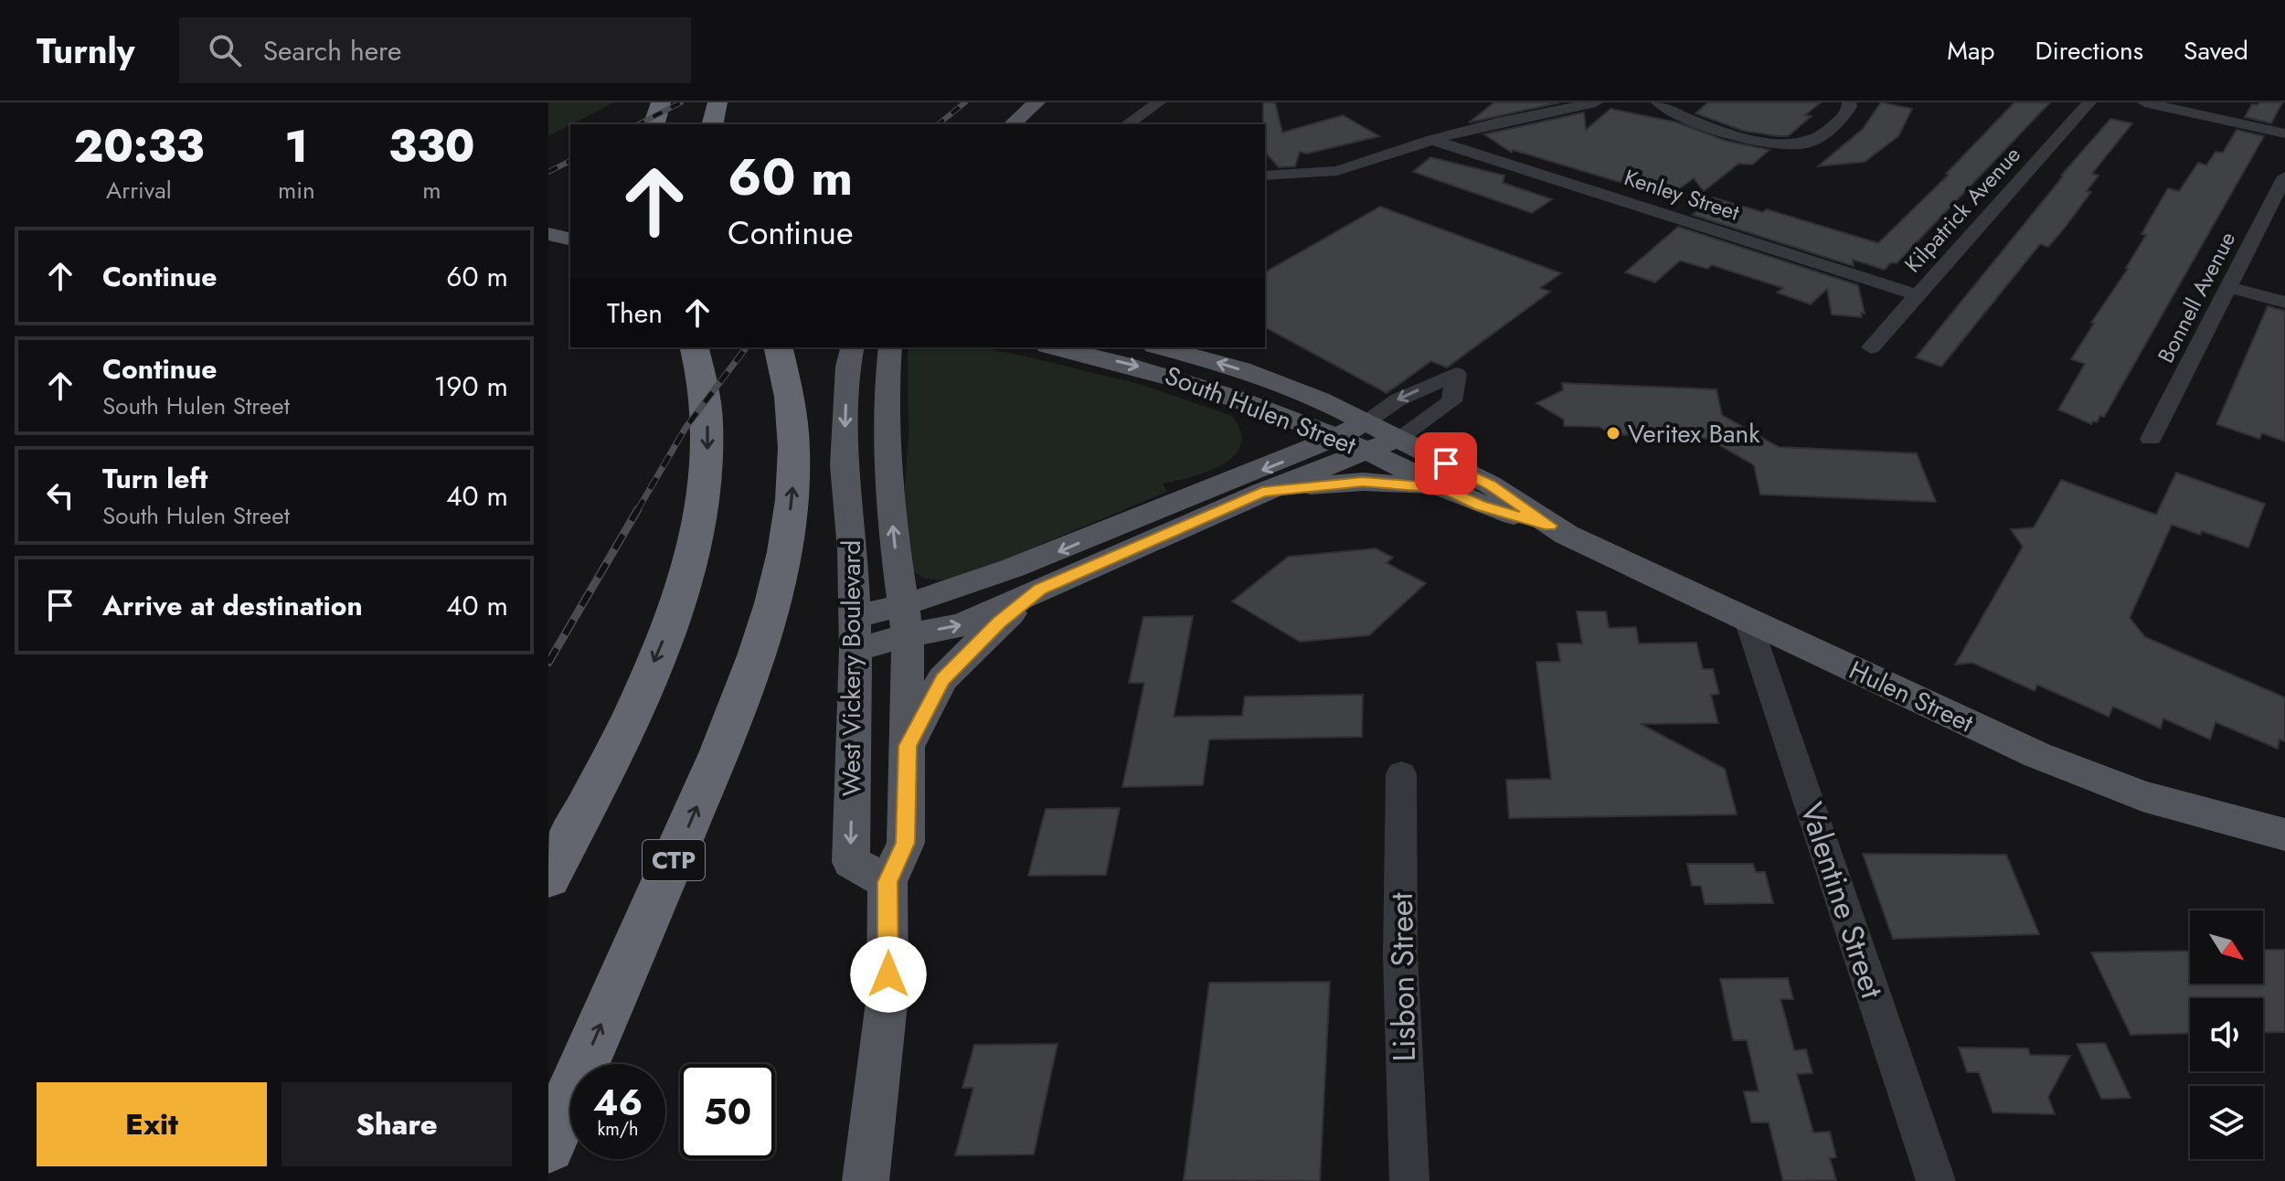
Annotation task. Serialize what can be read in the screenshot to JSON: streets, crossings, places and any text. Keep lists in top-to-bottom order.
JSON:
{
  "streets": {
    "highway": ["CTP"],
    "main road": ["South Hulen Street", "West Vickery Boulevard", "Hulen Street"],
    "street": [
      "Kenley Street",
      "Kilpatrick Avenue",
      "Bonnell Avenue",
      "Valentine Street",
      "Lisbon Street"
    ]
  },
  "crossings": [
    ["Kenley Street", "Kilpatrick Avenue"],
    ["South Hulen Street", "Hulen Street"],
    ["Hulen Street", "Valentine Street"]
  ],
  "places": ["Veritex Bank"],
  "north": "bottom right",
  "page": {
    "header": "Turnly",
    "search": "Search here",
    "nav": ["Map", "Directions", "Saved"],
    "eta": [
      "20:33",
      "Arrival",
      "1",
      "min",
      "330",
      "m"
    ],
    "turn": ["60 m", "Continue"],
    "list": [
      {
        "name": "Continue",
        "value": "60 m"
      },
      {
        "name": "Continue",
        "note": "South Hulen Street",
        "value": "190 m"
      },
      {
        "name": "Turn left",
        "note": "South Hulen Street",
        "value": "40 m"
      },
      {
        "name": "Arrive at destination",
        "value": "40 m"
      }
    ],
    "then": "Then",
    "speed": "46 km/h",
    "limit": "50",
    "buttons": ["Exit", "Share"]
  }
}
